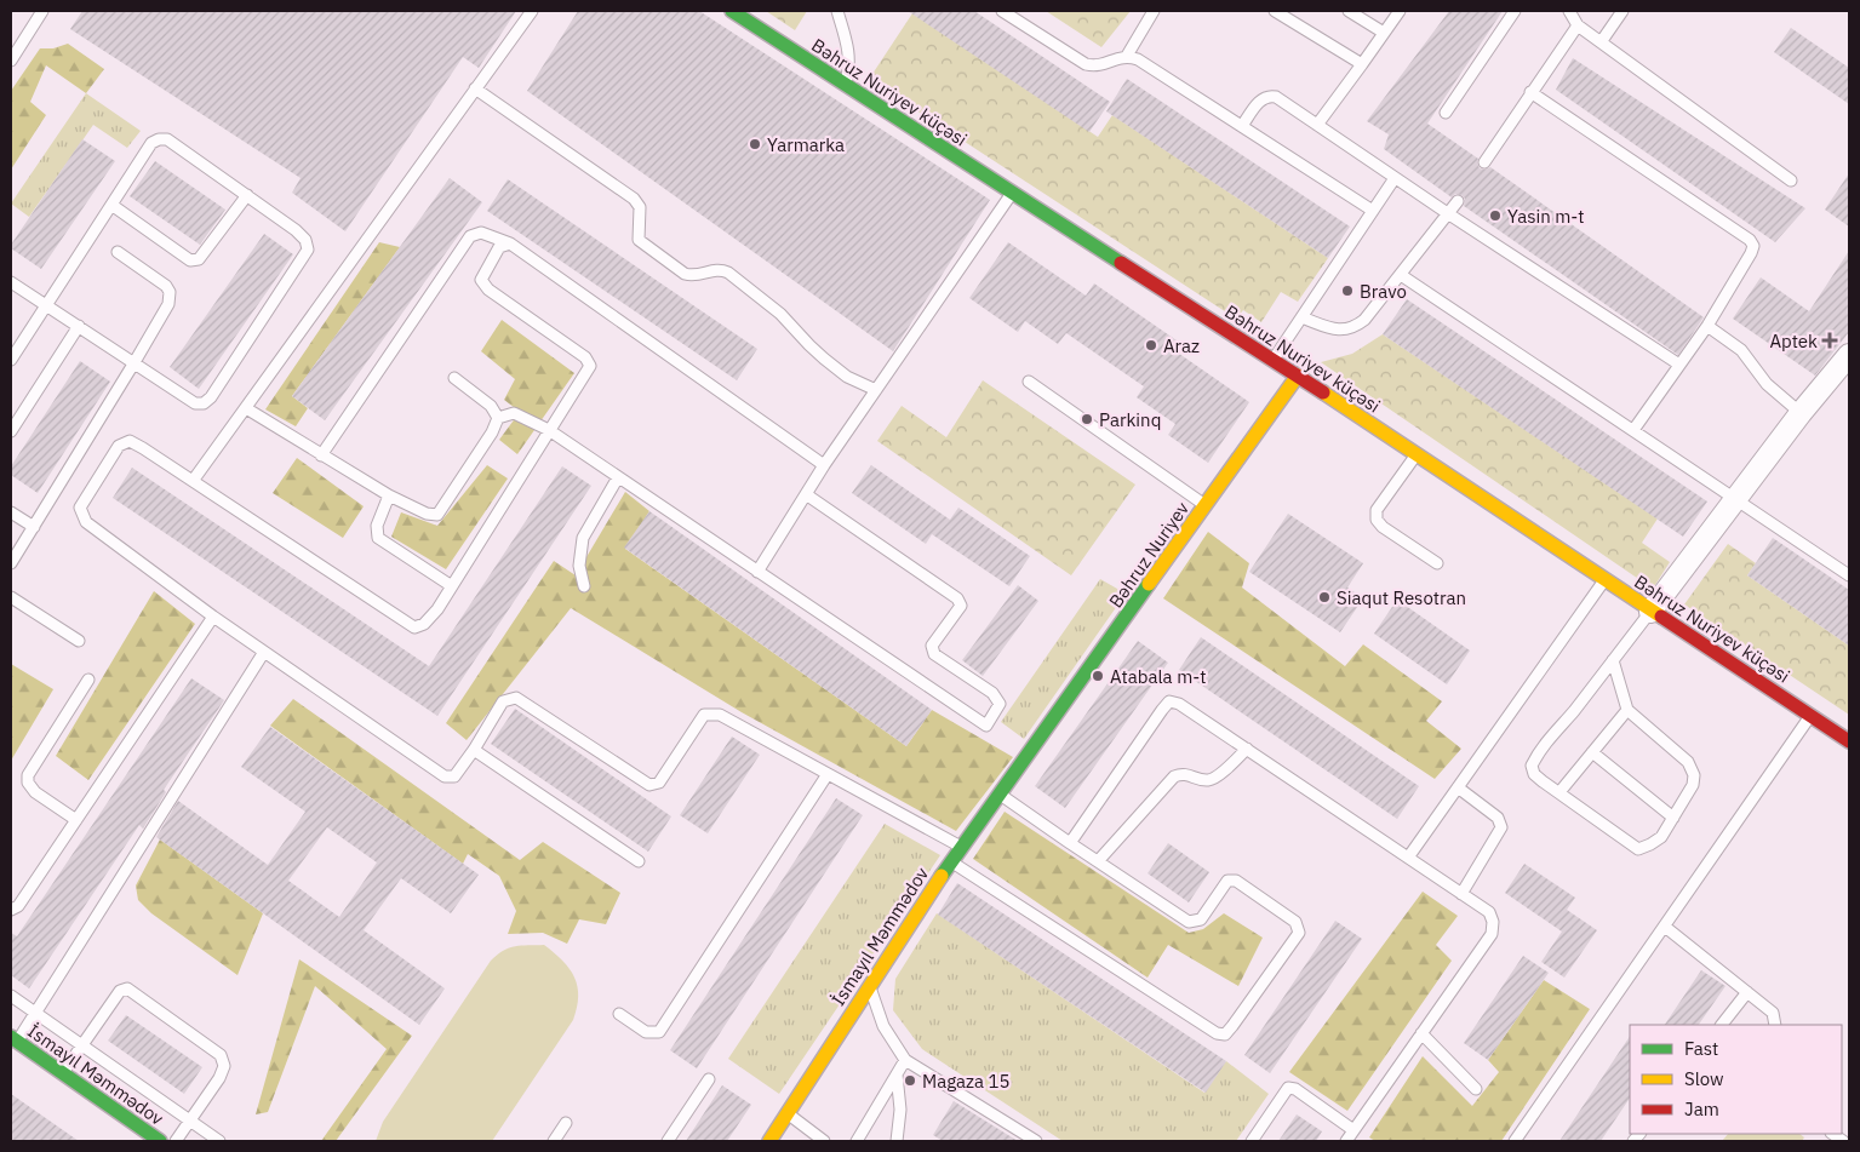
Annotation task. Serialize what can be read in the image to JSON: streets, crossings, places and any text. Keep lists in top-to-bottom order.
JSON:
{
  "streets": {
    "street": ["Bəhruz Nuriyev küçəsi", "Bəhruz Nuriyev", "İsmayıl Məmmədov"]
  },
  "crossings": [
    ["Bəhruz Nuriyev küçəsi", "Bəhruz Nuriyev"],
    ["Bəhruz Nuriyev", "İsmayıl Məmmədov"]
  ],
  "places": {
    "other": [
      "Yarmarka",
      "Yasin m-t",
      "Bravo",
      "Araz",
      "Parkinq",
      "Siaqut Resotran",
      "Atabala m-t",
      "Magaza 15"
    ],
    "health": ["Aptek"]
  },
  "legend": ["Fast", "Slow", "Jam"]
}
